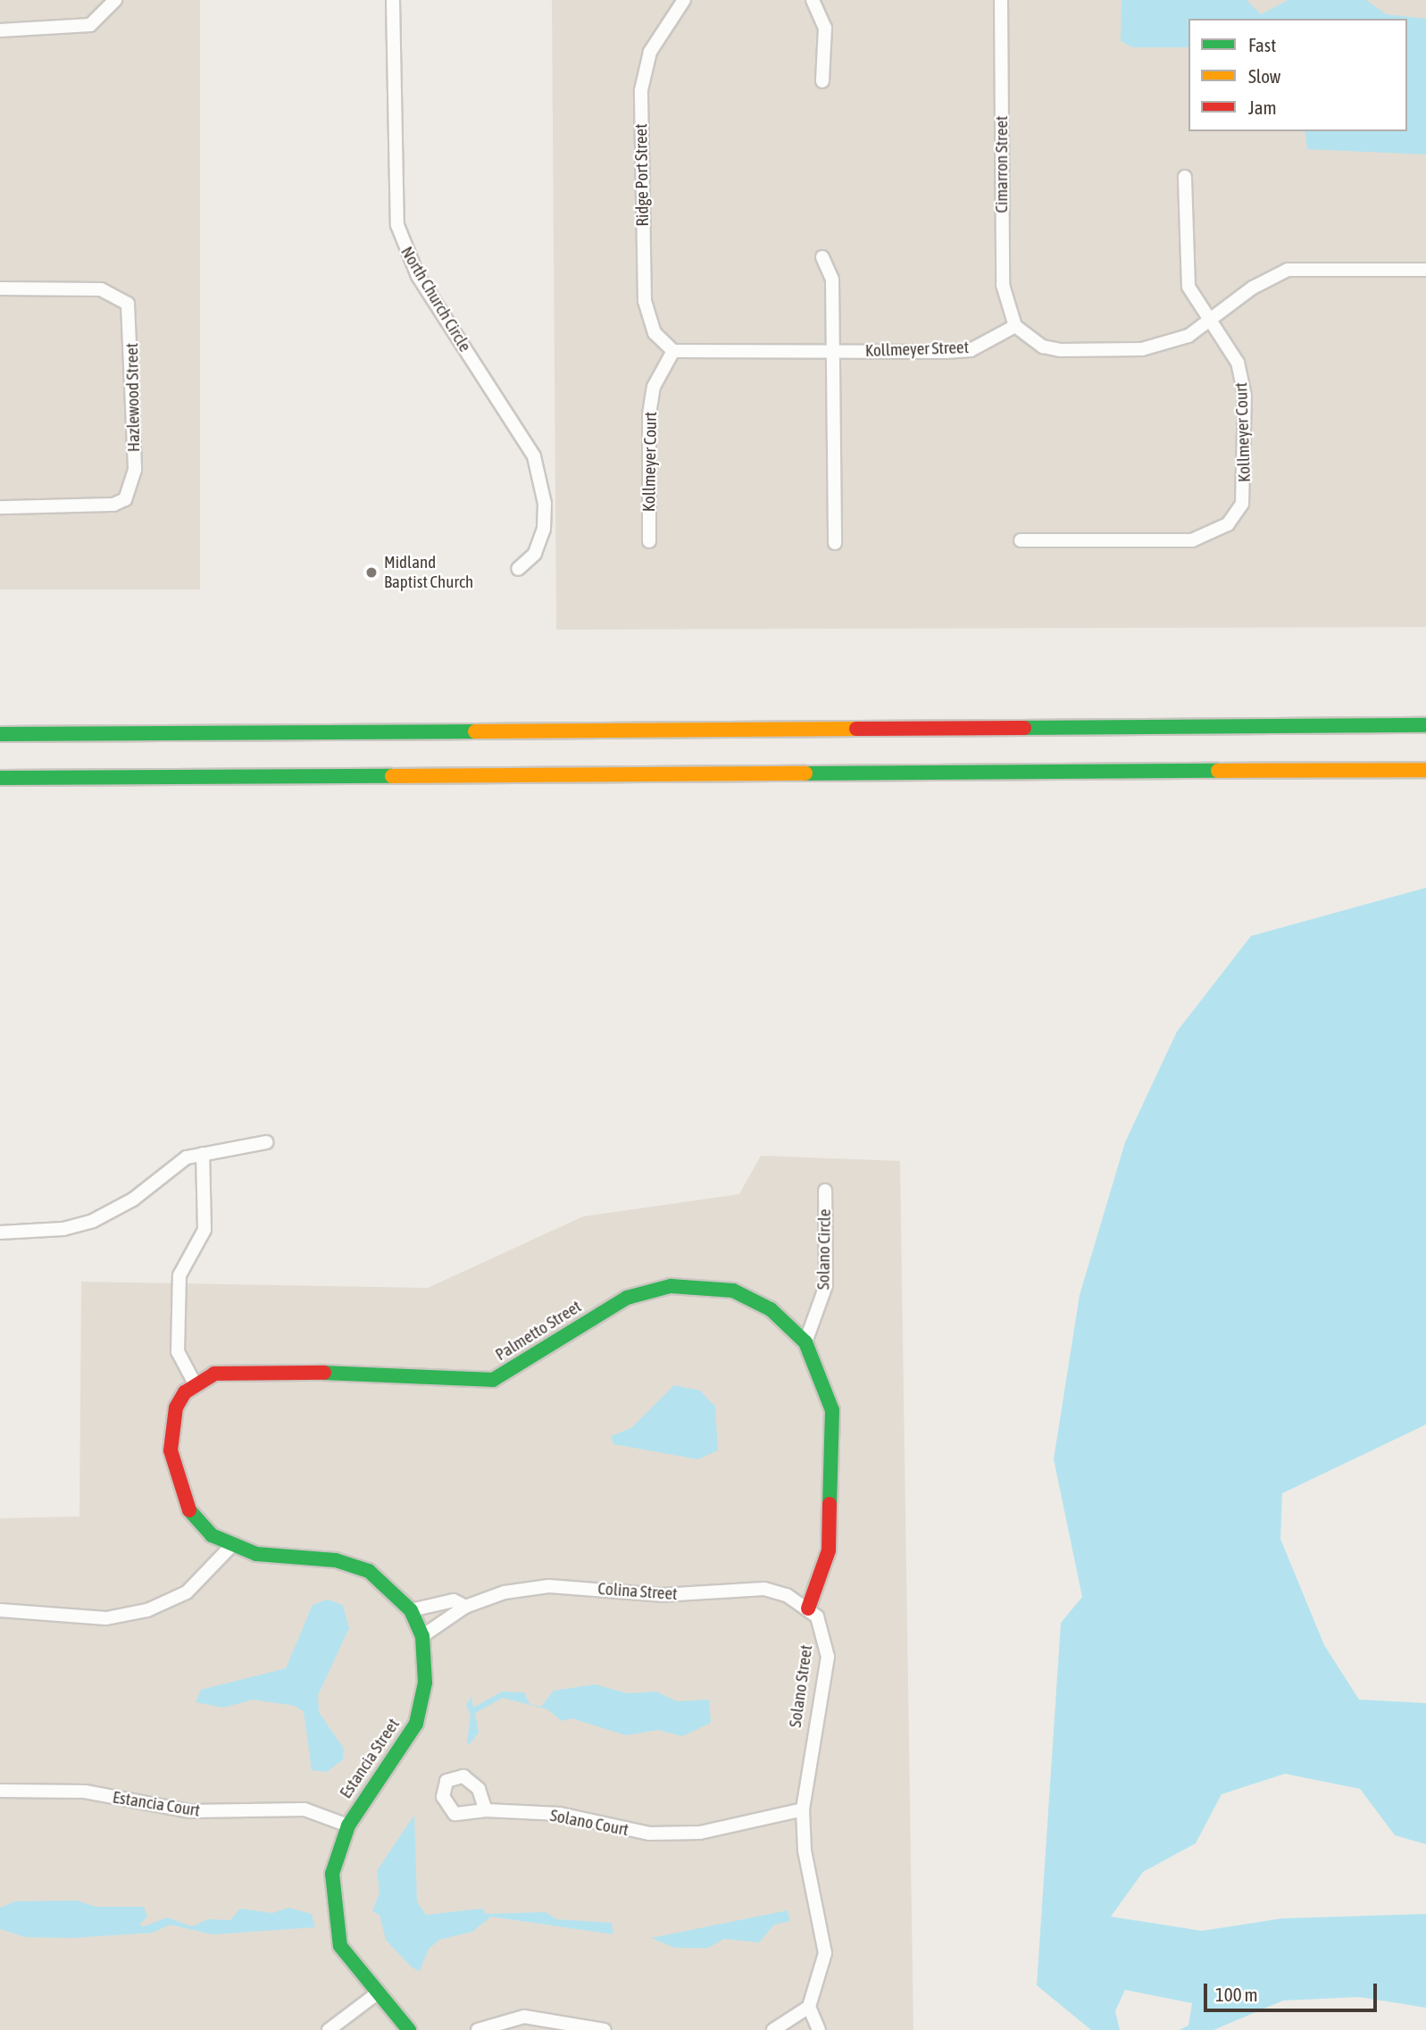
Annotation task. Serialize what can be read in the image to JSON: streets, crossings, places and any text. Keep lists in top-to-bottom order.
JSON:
{
  "streets": {
    "main road": ["Palmetto Street", "Estancia Street"],
    "street": [
      "Cimarron Street",
      "Ridge Port Street",
      "North Church Circle",
      "Kollmeyer Street",
      "Hazlewood Street",
      "Kollmeyer Court",
      "Solano Circle",
      "Colina Street",
      "Solano Street",
      "Estancia Court",
      "Solano Court"
    ]
  },
  "crossings": [
    ["Cimarron Street", "Kollmeyer Street"],
    ["Ridge Port Street", "Kollmeyer Street"],
    ["Ridge Port Street", "Kollmeyer Court"],
    ["Kollmeyer Street", "Kollmeyer Court"],
    ["Solano Circle", "Palmetto Street"],
    ["Palmetto Street", "Estancia Street"],
    ["Colina Street", "Solano Street"],
    ["Colina Street", "Estancia Street"],
    ["Solano Street", "Solano Court"],
    ["Estancia Street", "Estancia Court"]
  ],
  "places": ["Midland Baptist Church"],
  "legend": ["Fast", "Slow", "Jam"],
  "scale_bar": "100 m"
}
